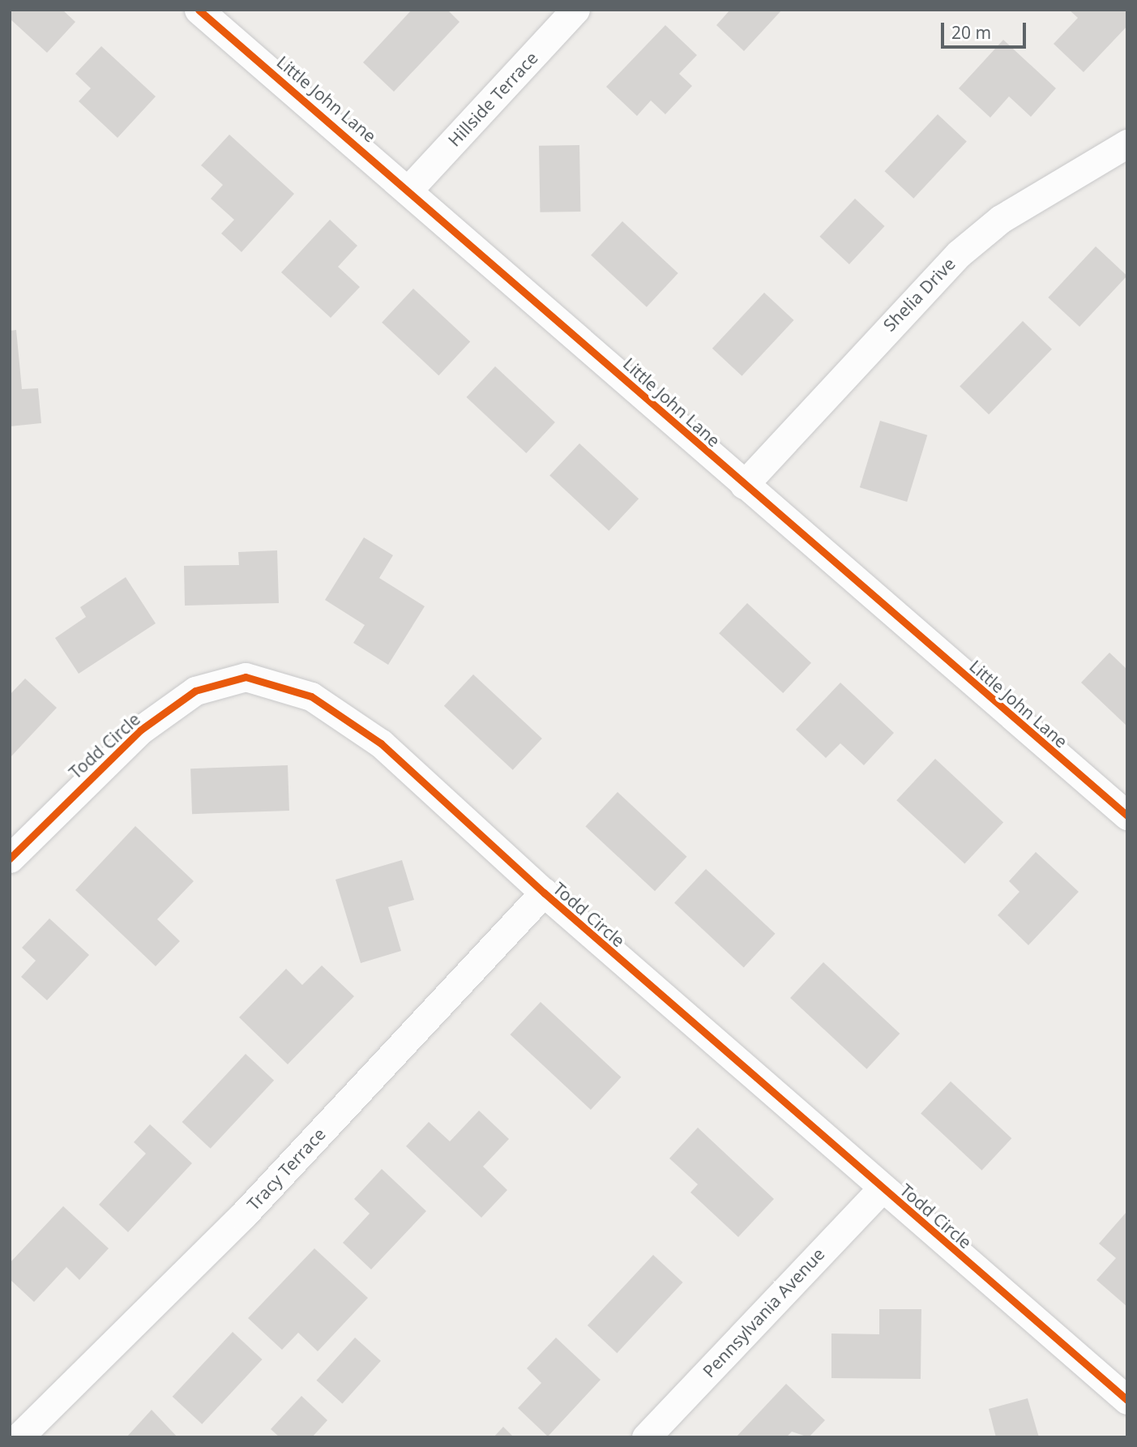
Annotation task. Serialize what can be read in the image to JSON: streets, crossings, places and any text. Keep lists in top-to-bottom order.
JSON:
{
  "streets": {
    "street": [
      "Little John Lane",
      "Hillside Terrace",
      "Shelia Drive",
      "Todd Circle",
      "Tracy Terrace",
      "Pennsylvania Avenue"
    ]
  },
  "crossings": [
    ["Little John Lane", "Hillside Terrace"],
    ["Little John Lane", "Shelia Drive"],
    ["Todd Circle", "Tracy Terrace"],
    ["Todd Circle", "Pennsylvania Avenue"]
  ],
  "scale_bar": "20 m"
}
